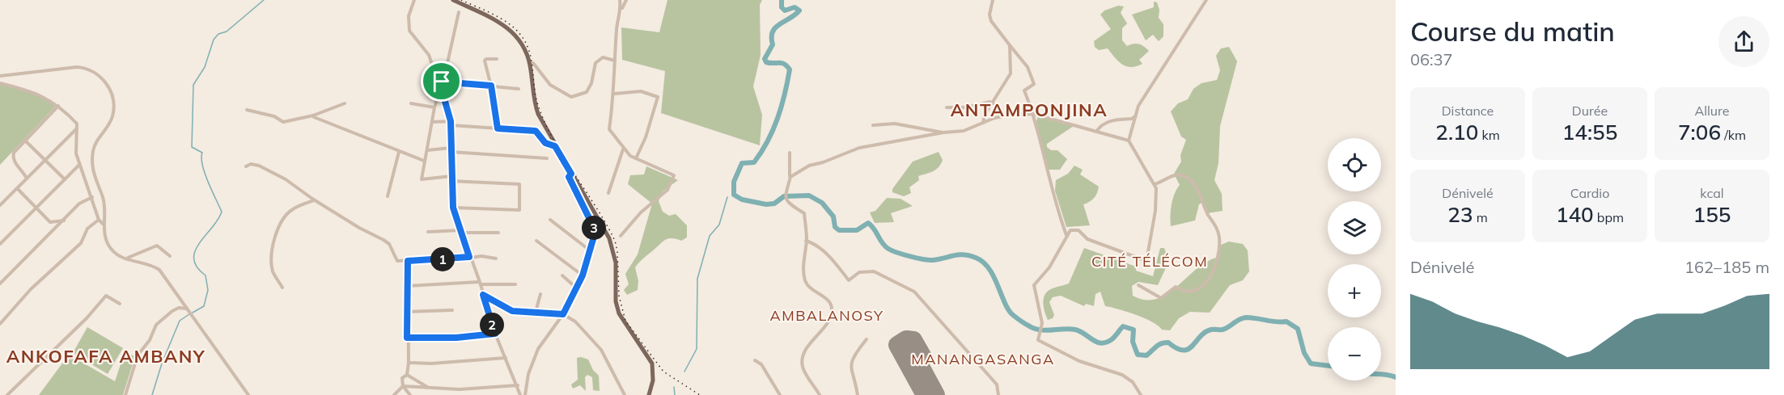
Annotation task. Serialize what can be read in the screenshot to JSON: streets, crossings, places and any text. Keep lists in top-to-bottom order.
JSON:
{
  "districts": [
    "ANTAMPONJINA",
    "CITÉ TÉLÉCOM",
    "AMBALANOSY",
    "ANKOFAFA AMBANY",
    "MANANGASANGA"
  ],
  "page": {
    "heading": ["Course du matin", "06:37"],
    "stats": [
      ["Distance", "2.10 km"],
      ["Durée", "14:55"],
      ["Allure", "7:06 /km"],
      ["Dénivelé", "23 m"],
      ["Cardio", "140 bpm"],
      ["kcal", "155"]
    ],
    "map_buttons": ["+", "−"],
    "pins": ["3", "1", "2"],
    "chart": ["Dénivelé", "162–185 m"]
  }
}
